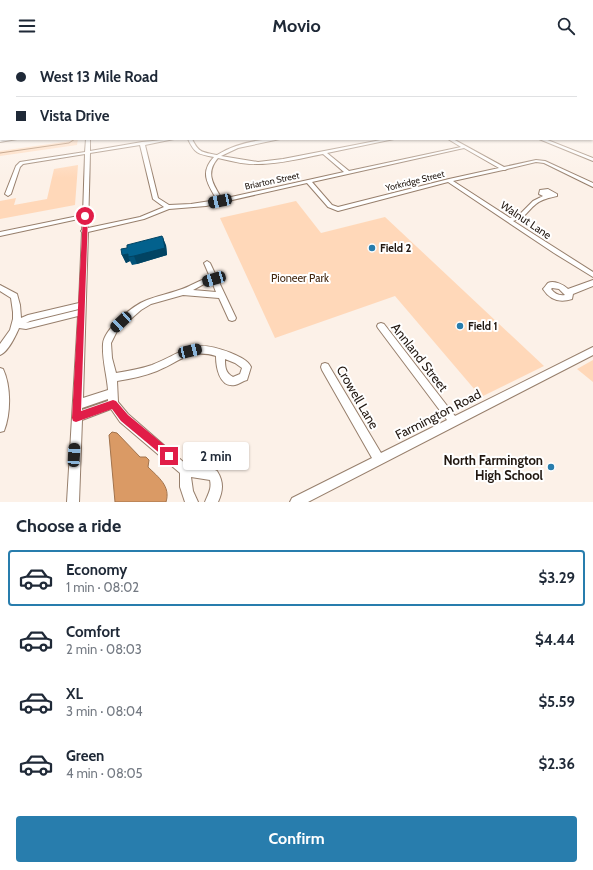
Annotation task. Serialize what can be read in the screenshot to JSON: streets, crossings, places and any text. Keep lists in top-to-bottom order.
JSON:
{
  "streets": {
    "street": [
      "Briarton Street",
      "Yorkridge Street",
      "Walnut Lane",
      "Annland Street",
      "Crowell Lane",
      "Farmington Road"
    ]
  },
  "crossings": [
    ["Briarton Street", "Yorkridge Street"],
    ["Yorkridge Street", "Walnut Lane"],
    ["Annland Street", "Farmington Road"],
    ["Crowell Lane", "Farmington Road"]
  ],
  "parks": ["Pioneer Park"],
  "places": ["Field 2", "Field 1", "North Farmington High School"],
  "page": {
    "header": "Movio",
    "banner": ["West 13 Mile Road", "Vista Drive"],
    "bubble": "2 min",
    "heading": "Choose a ride",
    "list": [
      {
        "name": "Economy",
        "note": "1 min · 08:02",
        "value": "$3.29"
      },
      {
        "name": "Comfort",
        "note": "2 min · 08:03",
        "value": "$4.44"
      },
      {
        "name": "XL",
        "note": "3 min · 08:04",
        "value": "$5.59"
      },
      {
        "name": "Green",
        "note": "4 min · 08:05",
        "value": "$2.36"
      }
    ],
    "buttons": "Confirm"
  }
}
